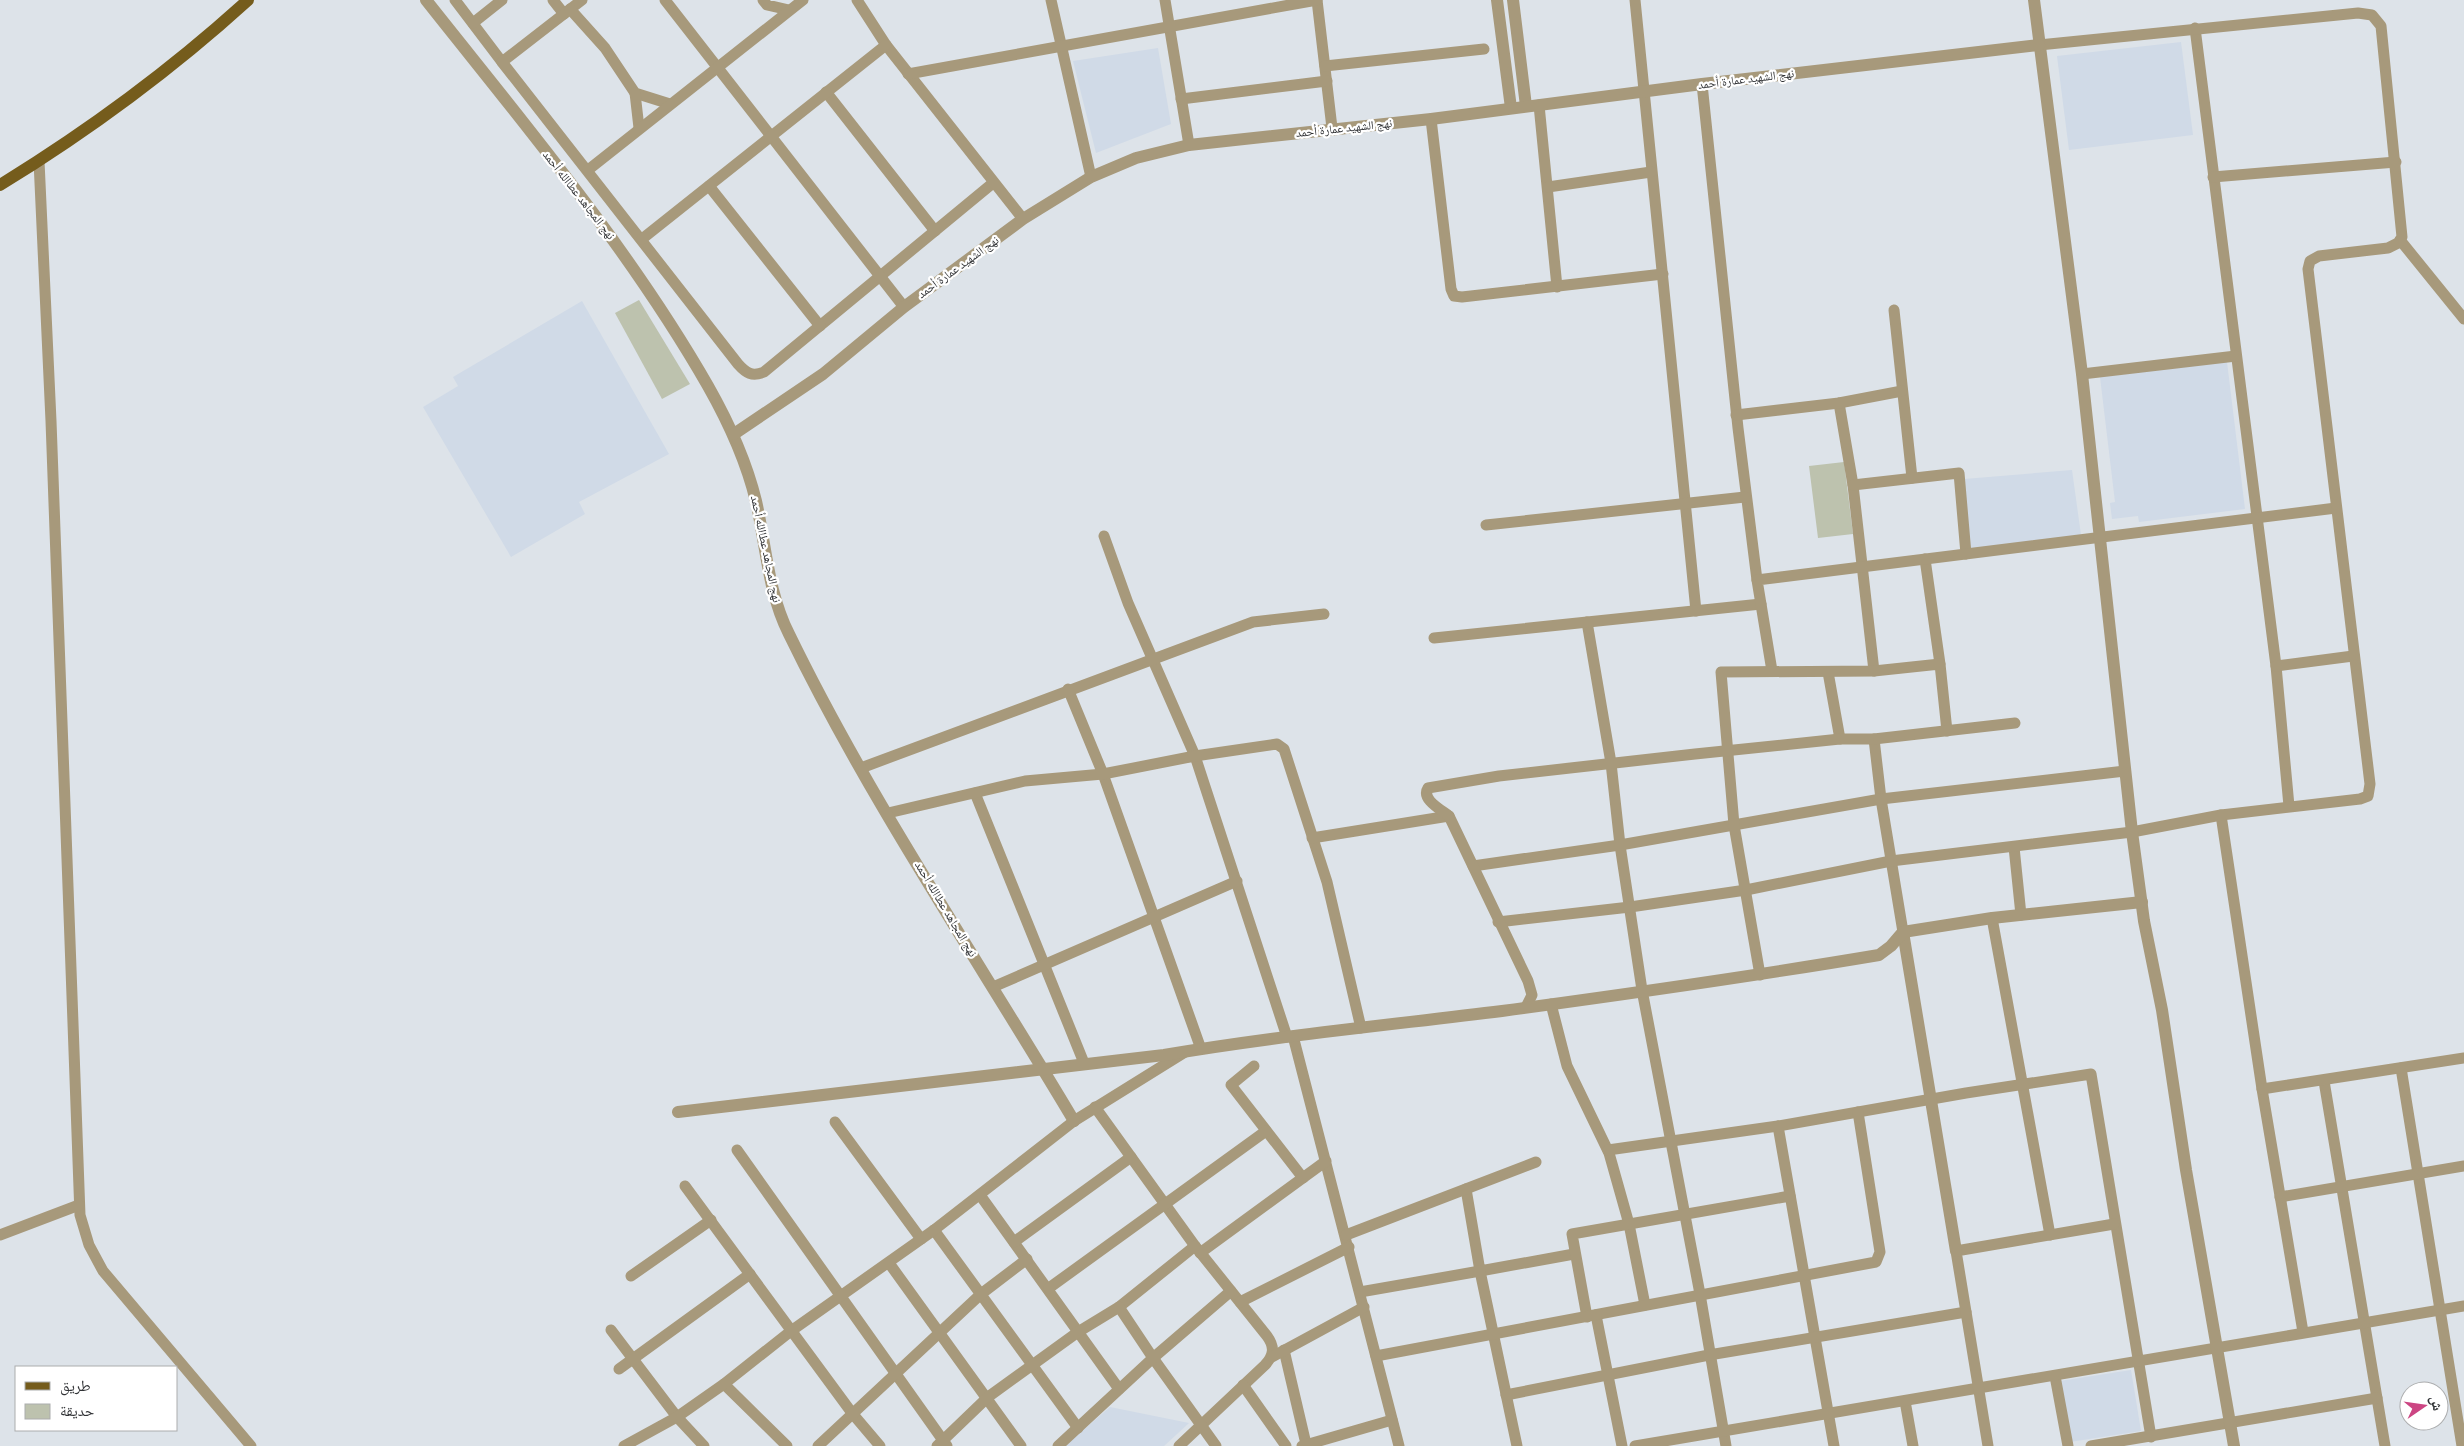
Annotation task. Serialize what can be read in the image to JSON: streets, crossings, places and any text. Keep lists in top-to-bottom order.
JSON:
{
  "streets": {
    "street": ["نهج الشهيد عمارة أحمد", "نهج المجاهد عطاالله أحمد"]
  },
  "crossings": [
    ["نهج الشهيد عمارة أحمد", "نهج المجاهد عطاالله أحمد"]
  ],
  "legend": ["طريق", "حديقة"],
  "north": "right"
}
